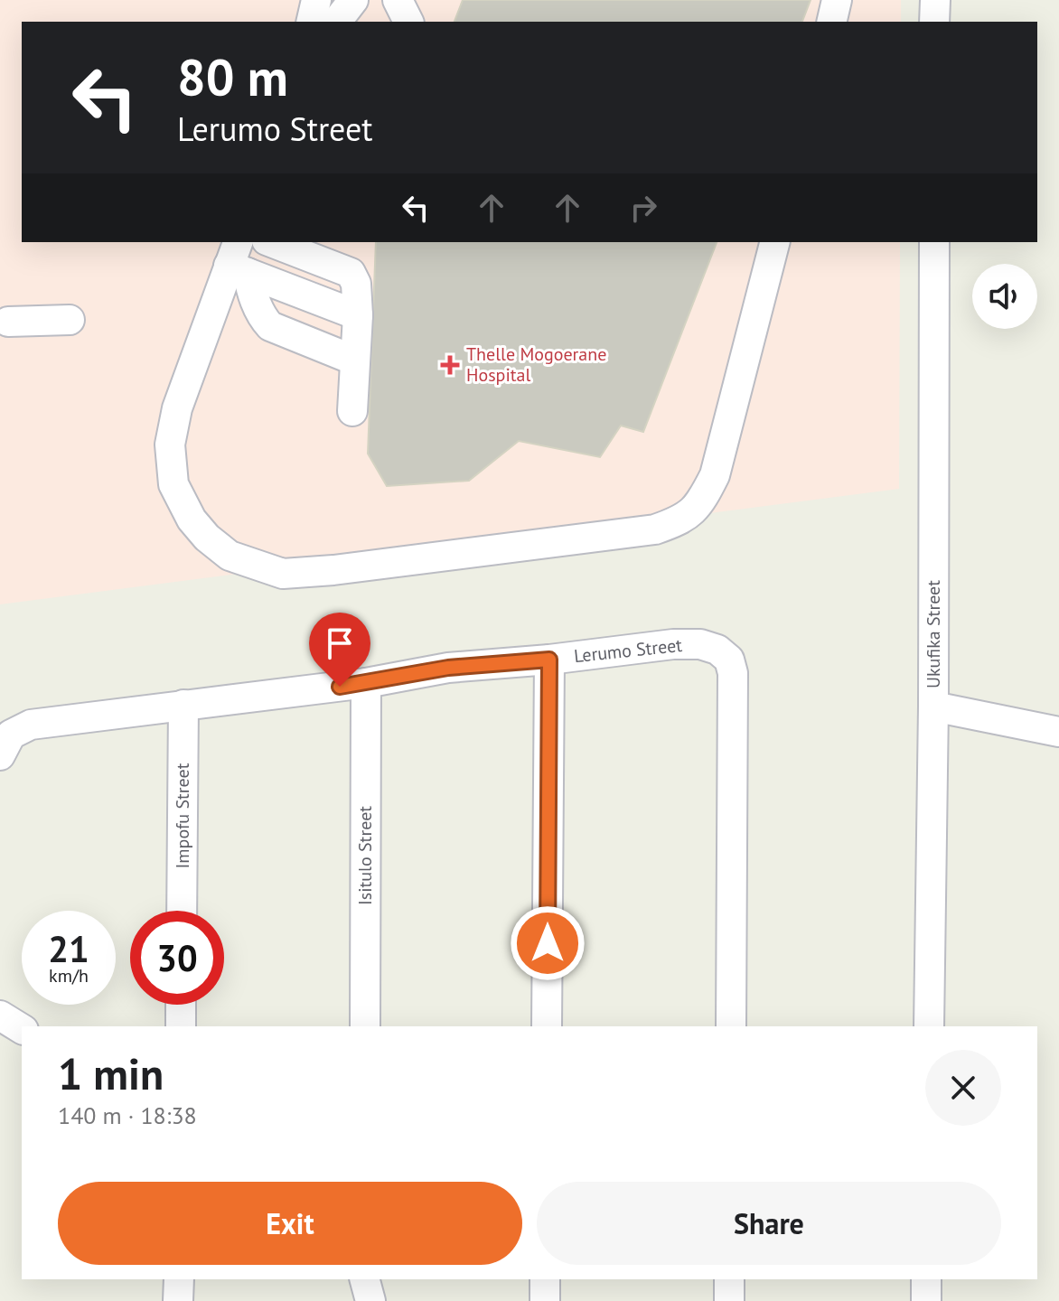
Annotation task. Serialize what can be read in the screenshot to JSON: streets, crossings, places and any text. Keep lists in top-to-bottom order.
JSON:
{
  "streets": {
    "street": [
      "Ukufika Street",
      "Lerumo Street",
      "Impofu Street",
      "Isitulo Street"
    ]
  },
  "crossings": [
    ["Lerumo Street", "Impofu Street"],
    ["Lerumo Street", "Isitulo Street"]
  ],
  "places": {
    "health": ["Thelle Mogoerane Hospital"]
  },
  "page": {
    "turn": ["80 m", "Lerumo Street"],
    "speed": "21 km/h",
    "limit": "30",
    "heading": ["1 min", "140 m · 18:38"],
    "buttons": ["Exit", "Share"]
  }
}
